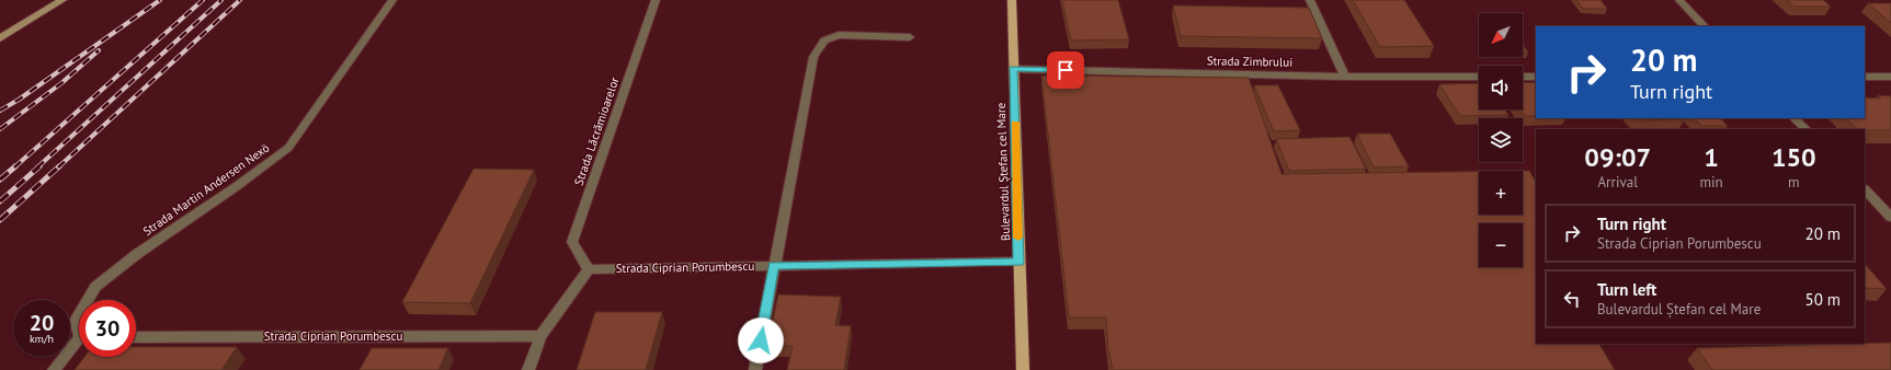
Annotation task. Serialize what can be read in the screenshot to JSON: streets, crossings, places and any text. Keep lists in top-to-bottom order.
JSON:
{
  "streets": {
    "main road": ["Bulevardul Ștefan cel Mare"],
    "street": [
      "Strada Zimbrului",
      "Strada Lăcrămioarelor",
      "Strada Martin Andersen Nexö",
      "Strada Ciprian Porumbescu"
    ]
  },
  "crossings": [
    ["Strada Zimbrului", "Bulevardul Ștefan cel Mare"],
    ["Strada Lăcrămioarelor", "Strada Ciprian Porumbescu"],
    ["Bulevardul Ștefan cel Mare", "Strada Ciprian Porumbescu"]
  ],
  "north": "bottom left",
  "page": {
    "map_buttons": ["+", "−"],
    "turn": ["20 m", "Turn right"],
    "eta": [
      "09:07",
      "Arrival",
      "1",
      "min",
      "150",
      "m"
    ],
    "list": [
      {
        "name": "Turn right",
        "note": "Strada Ciprian Porumbescu",
        "value": "20 m"
      },
      {
        "name": "Turn left",
        "note": "Bulevardul Ștefan cel Mare",
        "value": "50 m"
      }
    ],
    "speed": "20 km/h",
    "limit": "30"
  }
}
